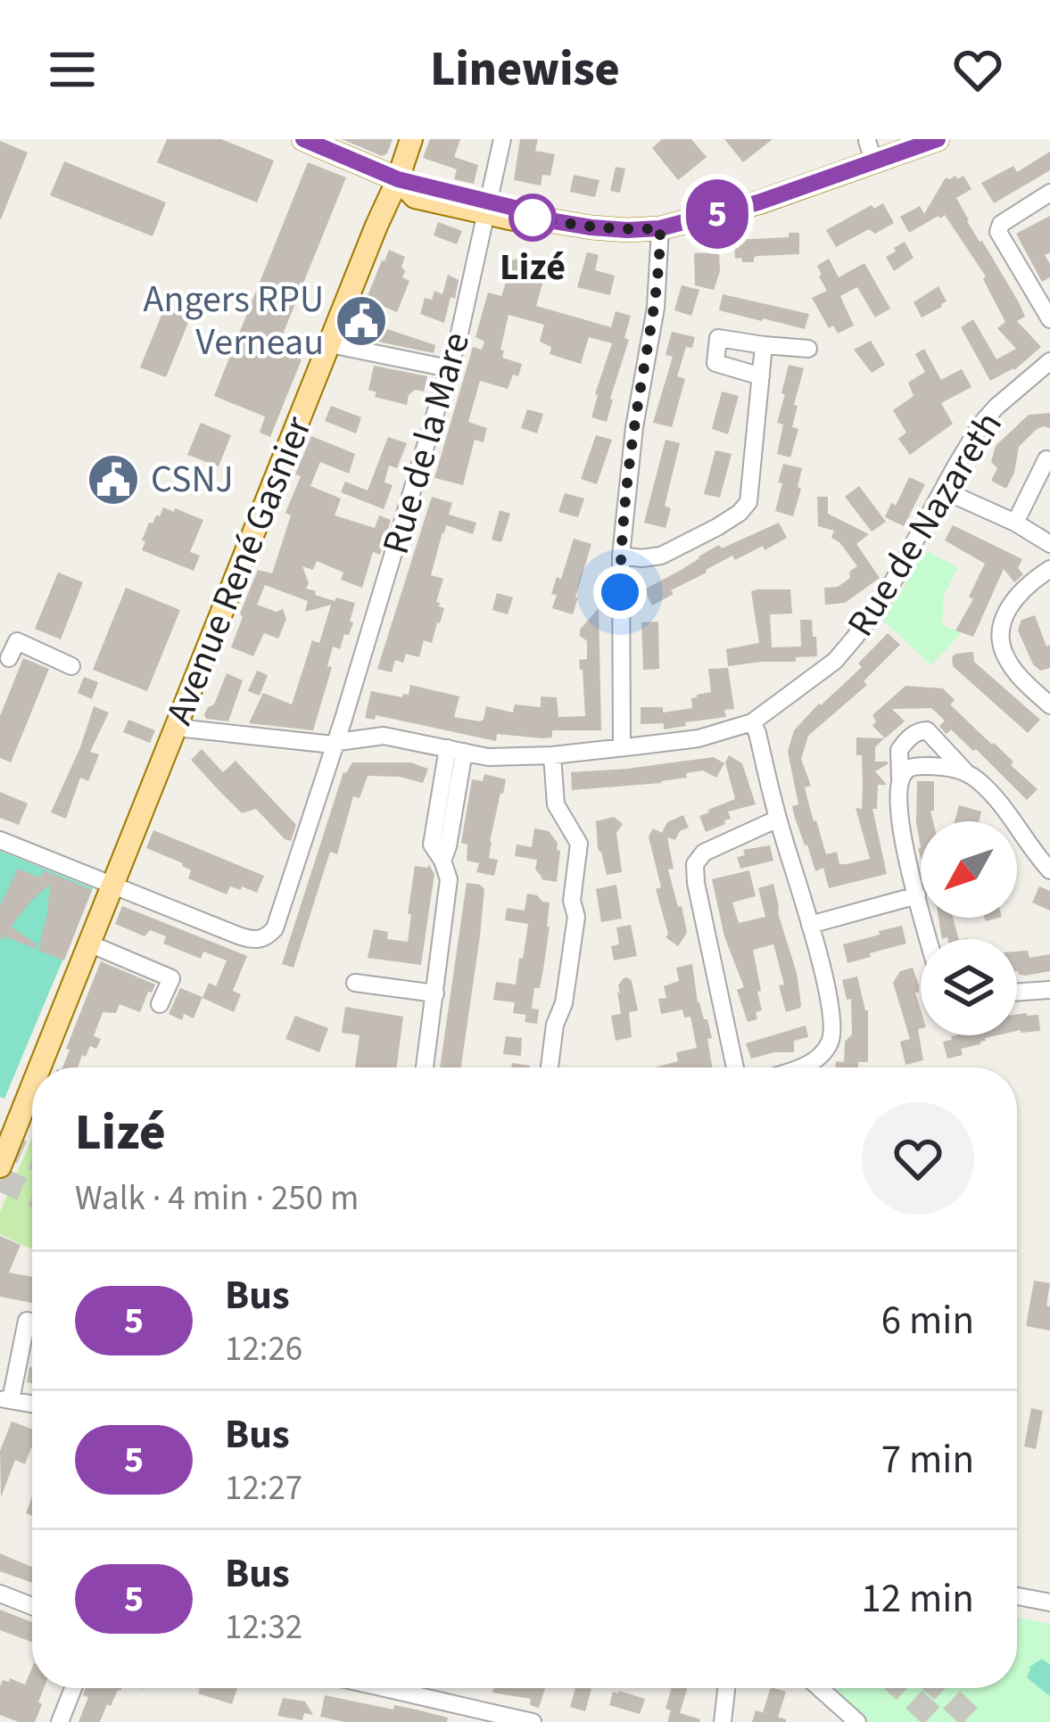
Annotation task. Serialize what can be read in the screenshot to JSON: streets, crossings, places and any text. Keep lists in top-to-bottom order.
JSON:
{
  "streets": {
    "main road": ["Avenue René Gasnier"],
    "street": ["Rue de la Mare", "Rue de Nazareth"]
  },
  "crossings": [
    ["Rue de la Mare", "Rue de Nazareth"],
    ["Rue de la Mare", "Avenue René Gasnier"],
    ["Rue de Nazareth", "Avenue René Gasnier"]
  ],
  "places": {
    "other": ["Lizé"],
    "public building": ["Angers RPU Verneau", "CSNJ"]
  },
  "lines": ["bus line 5"],
  "north": "bottom left",
  "page": {
    "header": "Linewise",
    "on_map": "5",
    "heading": ["Lizé", "Walk · 4 min · 250 m"],
    "list": [
      {
        "mark": "5",
        "name": "Bus",
        "note": "12:26",
        "value": "6 min"
      },
      {
        "mark": "5",
        "name": "Bus",
        "note": "12:27",
        "value": "7 min"
      },
      {
        "mark": "5",
        "name": "Bus",
        "note": "12:32",
        "value": "12 min"
      }
    ]
  }
}
